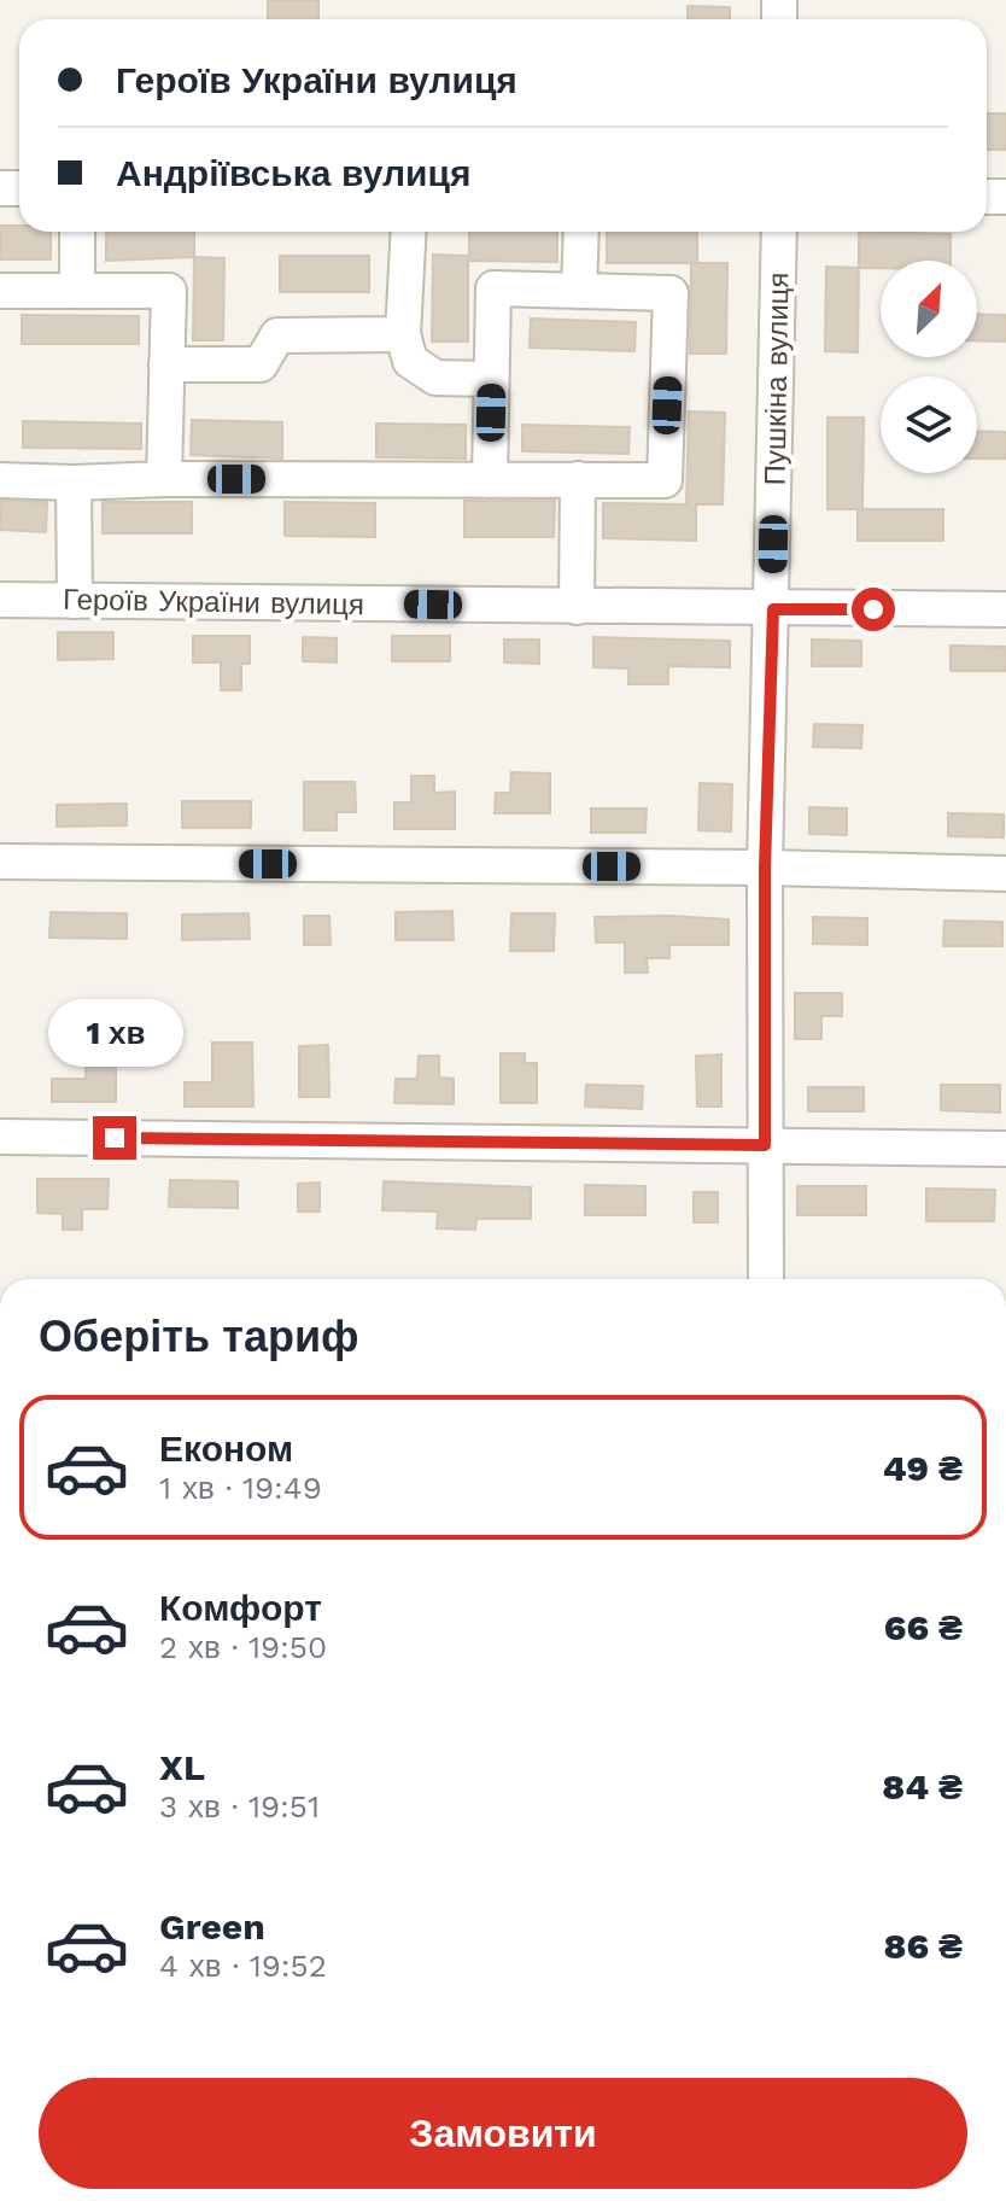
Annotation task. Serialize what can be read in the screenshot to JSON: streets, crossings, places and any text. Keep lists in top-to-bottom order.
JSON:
{
  "streets": {
    "street": ["Пушкіна вулиця", "Героїв України вулиця"]
  },
  "crossings": [
    ["Пушкіна вулиця", "Героїв України вулиця"]
  ],
  "north": "top right",
  "page": {
    "banner": ["Героїв України вулиця", "Андріївська вулиця"],
    "bubble": "1 хв",
    "heading": "Оберіть тариф",
    "list": [
      {
        "name": "Економ",
        "note": "1 хв · 19:49",
        "value": "49 ₴"
      },
      {
        "name": "Комфорт",
        "note": "2 хв · 19:50",
        "value": "66 ₴"
      },
      {
        "name": "XL",
        "note": "3 хв · 19:51",
        "value": "84 ₴"
      },
      {
        "name": "Green",
        "note": "4 хв · 19:52",
        "value": "86 ₴"
      }
    ],
    "buttons": "Замовити"
  }
}
